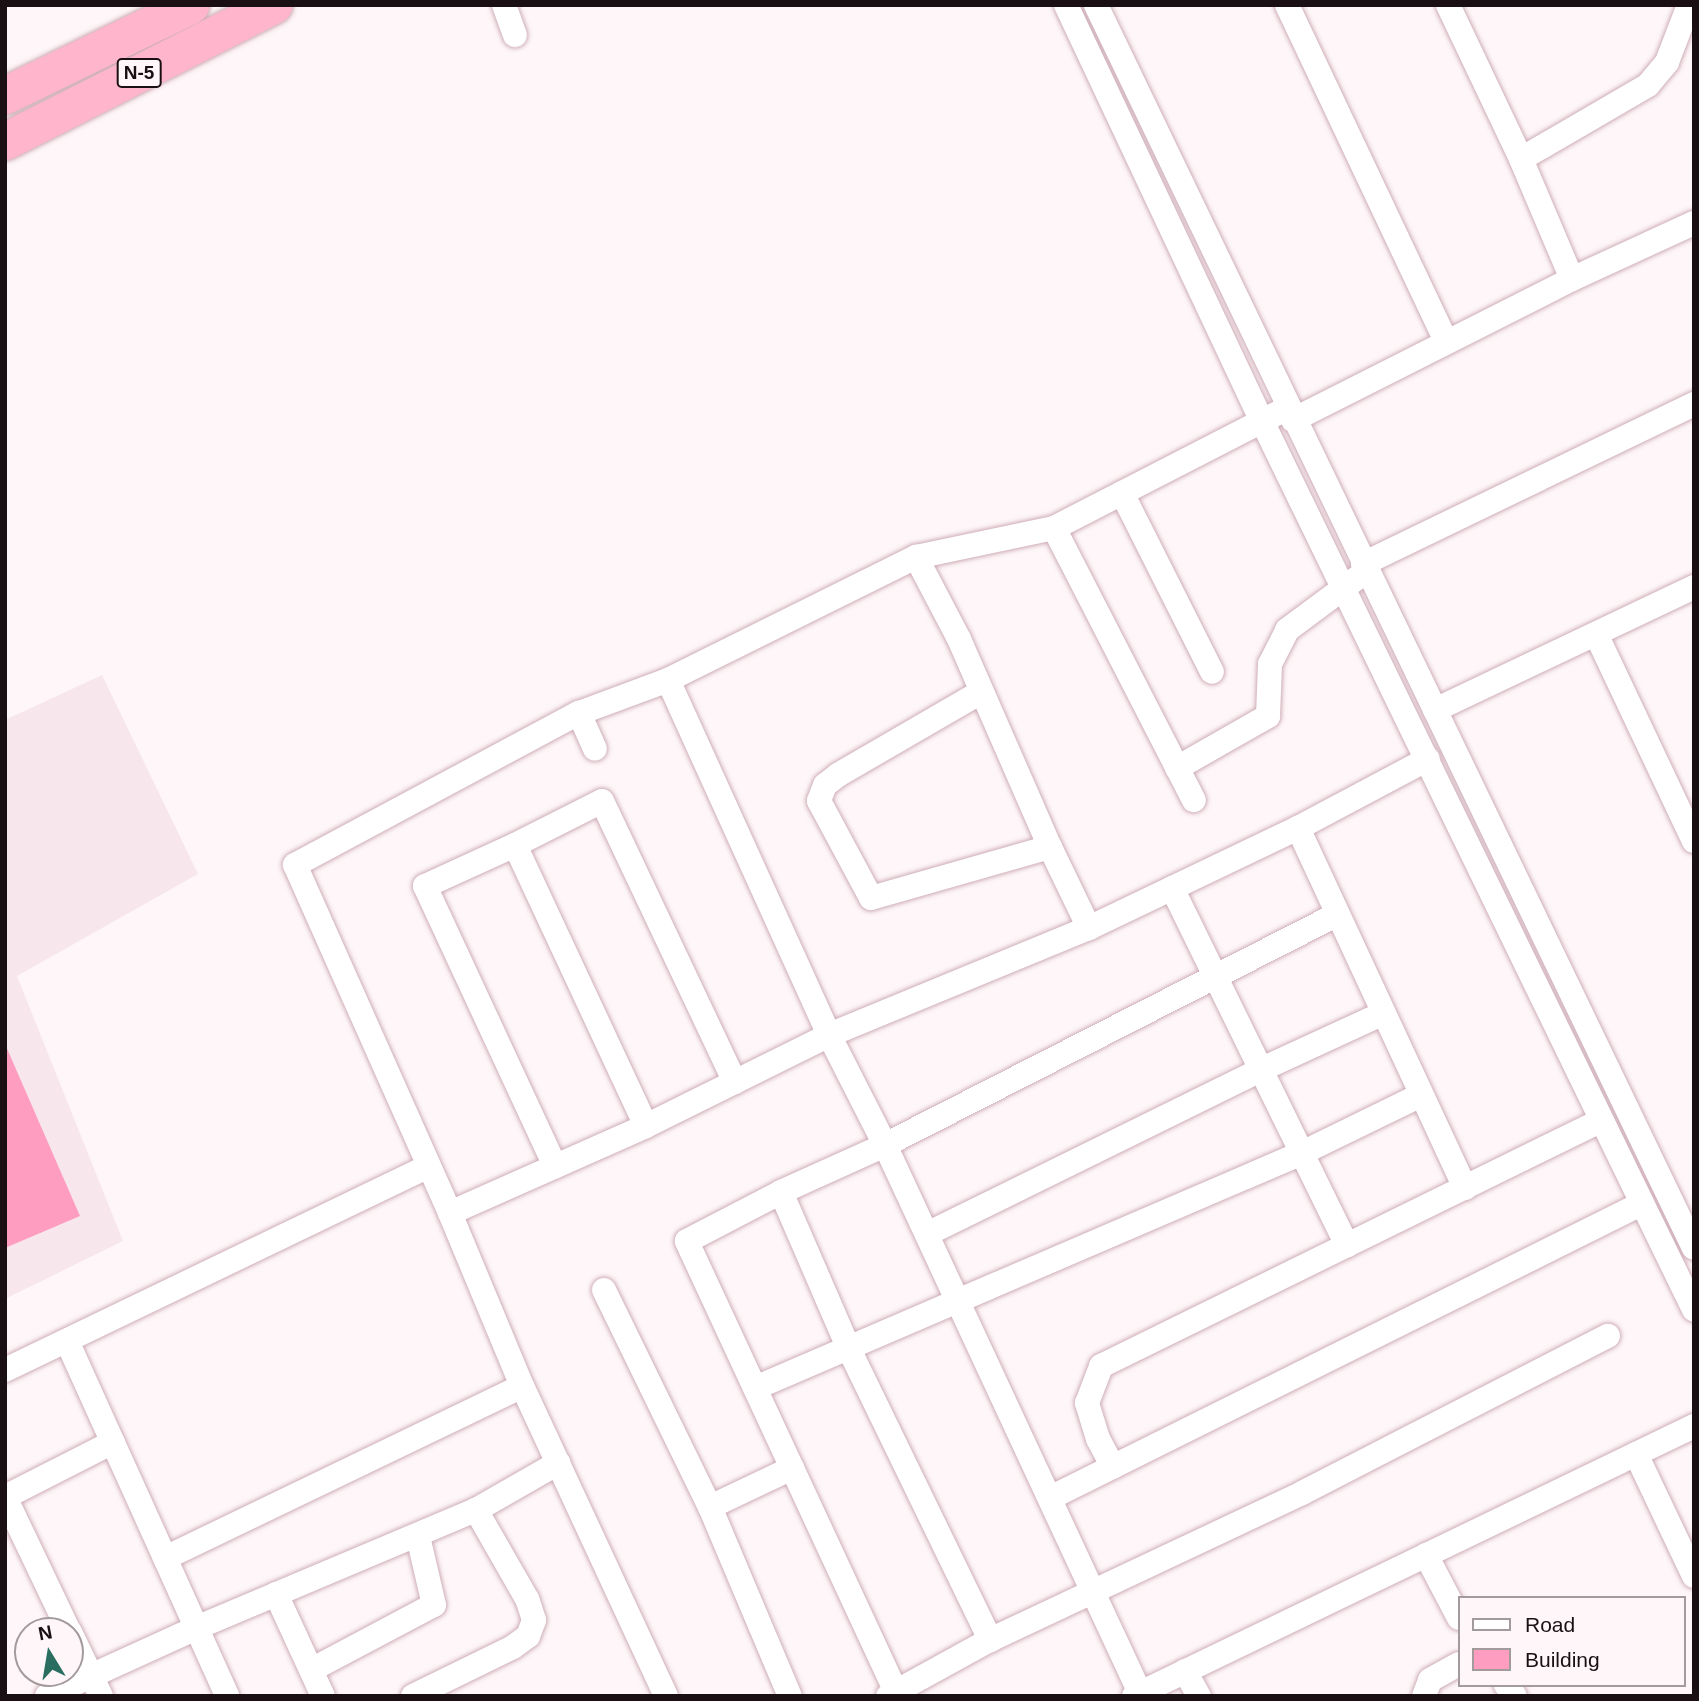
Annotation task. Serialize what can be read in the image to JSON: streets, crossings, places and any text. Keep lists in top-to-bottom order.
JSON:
{
  "streets": {
    "highway": ["N-5"]
  },
  "legend": ["Road", "Building"],
  "north": "top"
}
